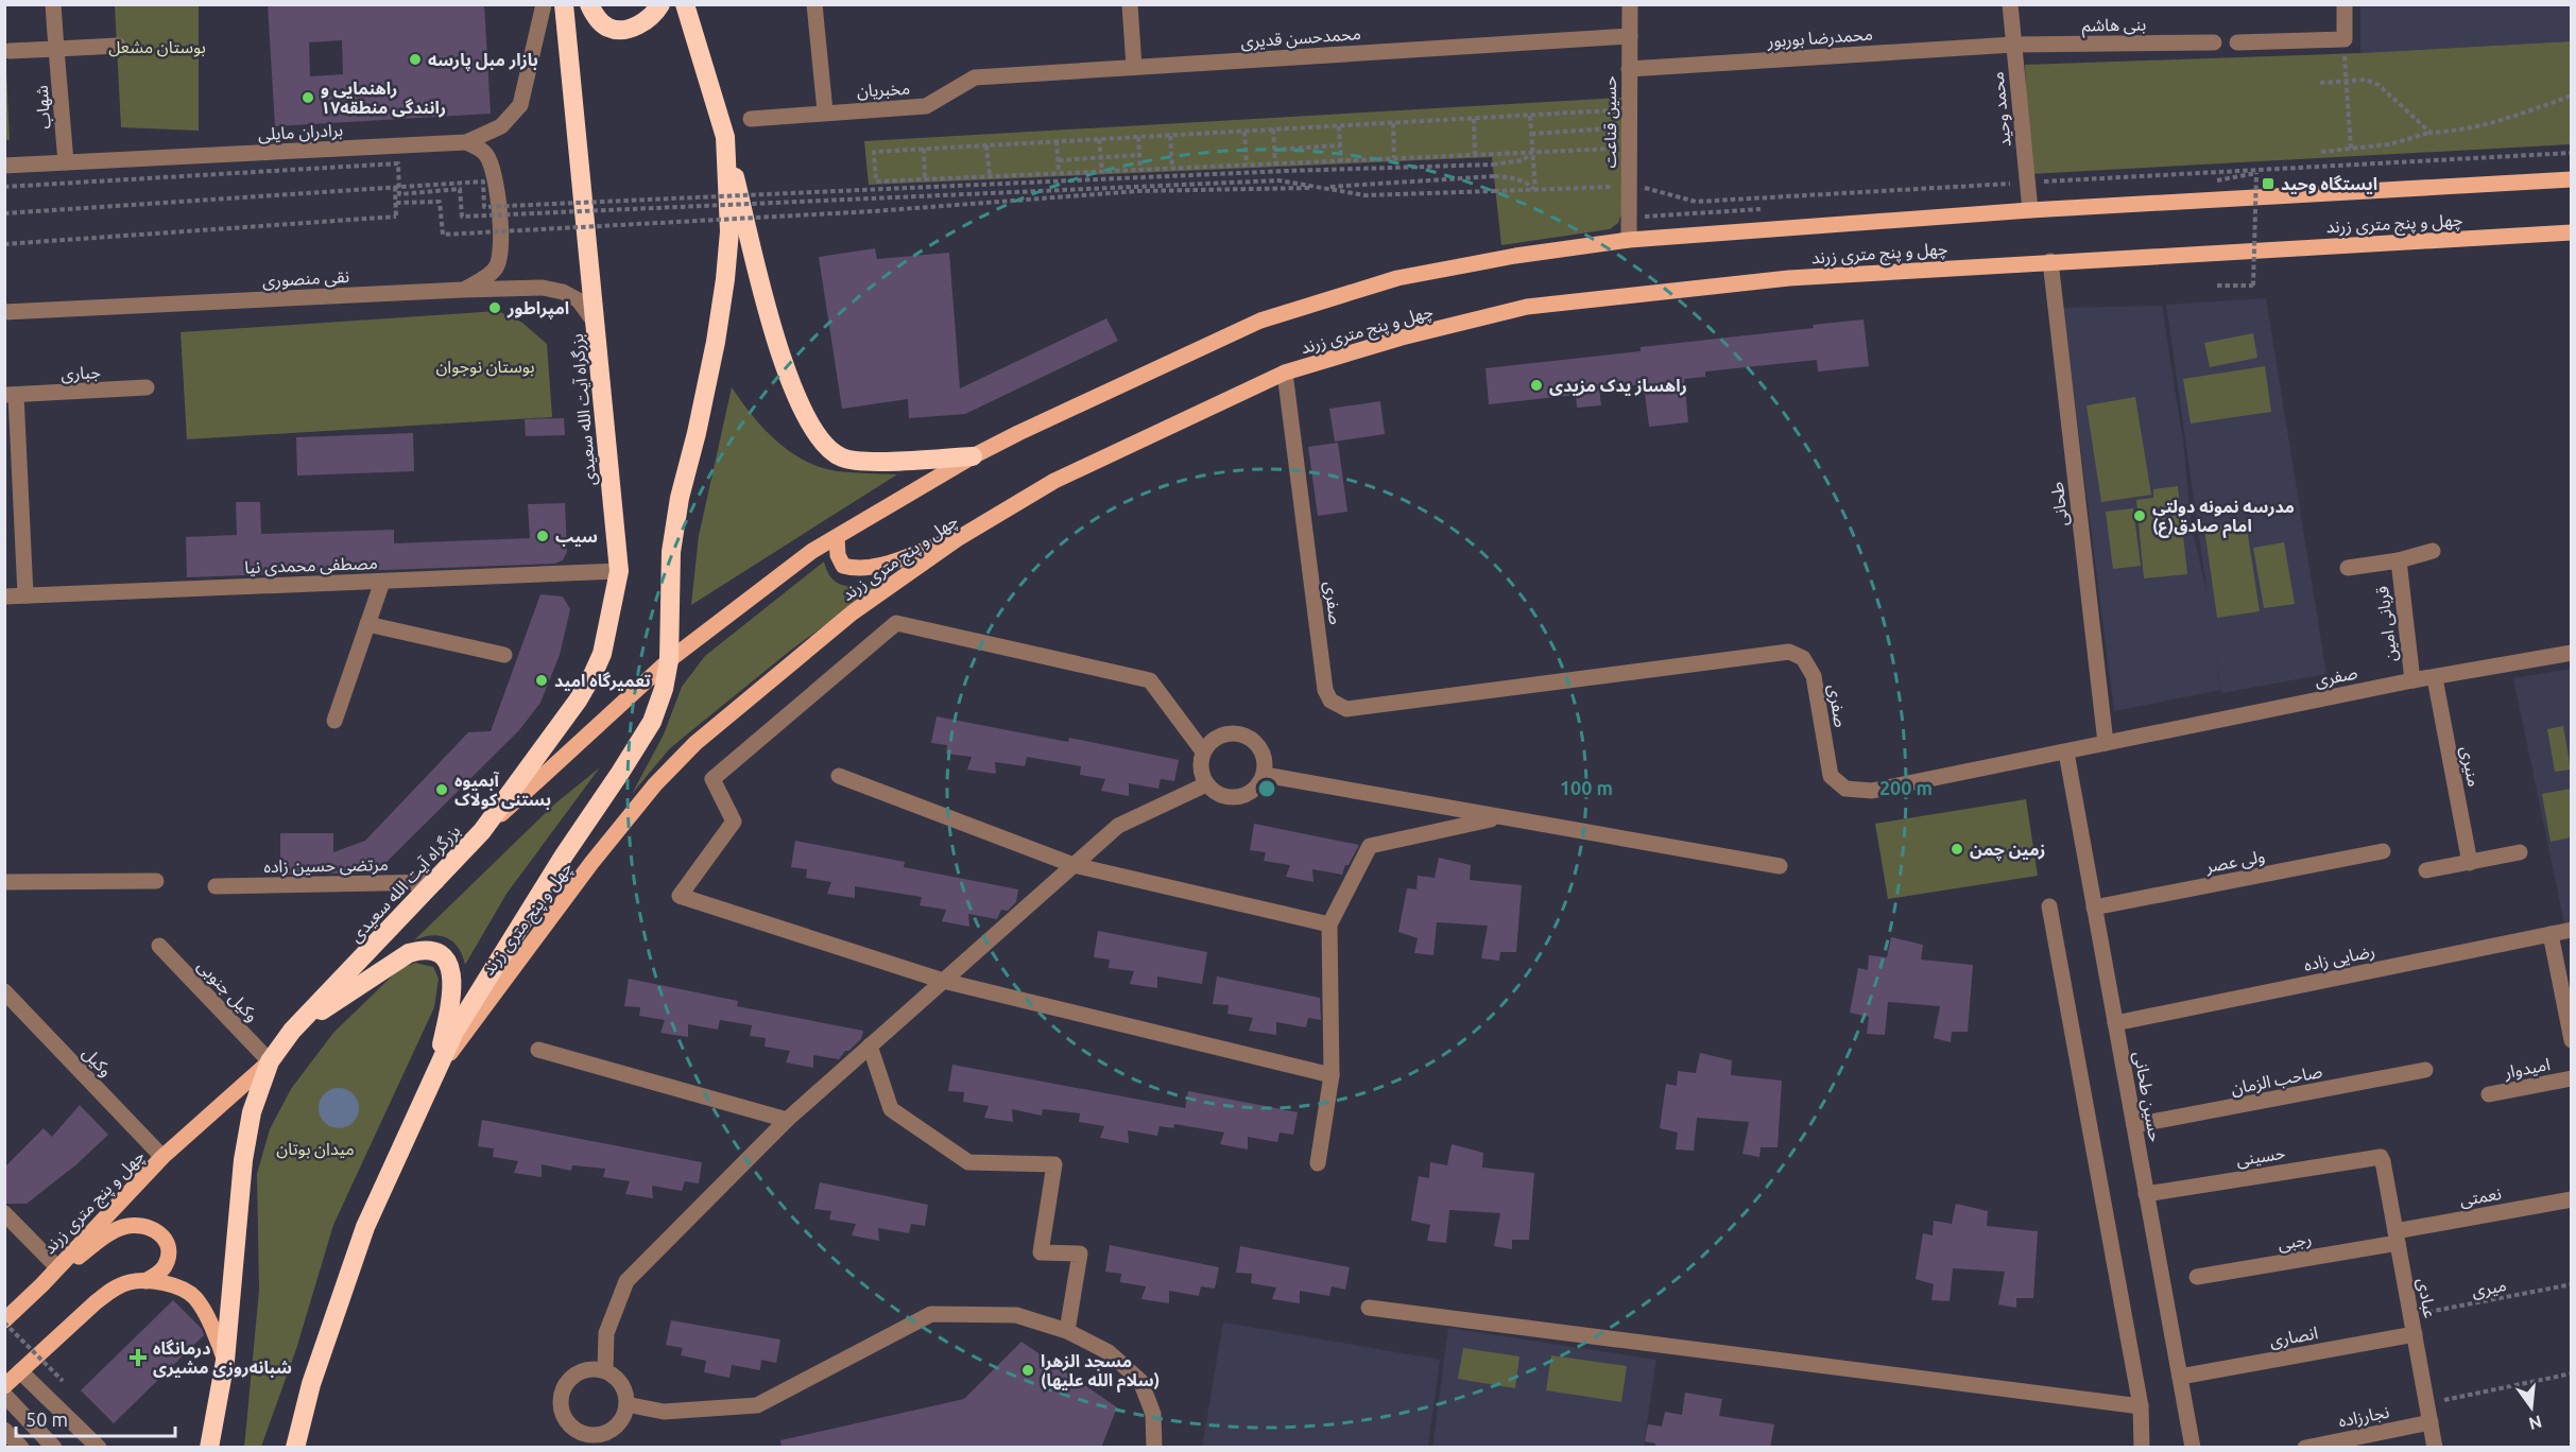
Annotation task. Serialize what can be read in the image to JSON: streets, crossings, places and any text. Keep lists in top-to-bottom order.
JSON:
{
  "streets": {
    "highway": ["بزرگراه آیت الله سعیدی"],
    "main road": ["چهل و پنج متری زرند"],
    "street": [
      "بنی هاشم",
      "محمدحسن قدیری",
      "محمدرضا بوربور",
      "مخبریان",
      "شهاب",
      "محمد وحید",
      "حسین قناعت",
      "برادران مایلی",
      "نقی منصوری",
      "جباری",
      "طحانی",
      "مصطفی محمدی نیا",
      "صفری",
      "قربانی امین",
      "منیری",
      "ولی عصر",
      "مرتضی حسین زاده",
      "رضایی زاده",
      "وکیل جنوبی",
      "وکیل",
      "امیدوار",
      "صاحب الزمان",
      "حسین طحانی",
      "حسینی",
      "نعمتی",
      "رجبی",
      "عبادی",
      "انصاری",
      "نجارزاده"
    ],
    "path": ["میری"]
  },
  "crossings": [
    ["بنی هاشم", "محمدرضا بوربور"],
    ["بنی هاشم", "محمد وحید"],
    ["محمدحسن قدیری", "مخبریان"],
    ["محمدحسن قدیری", "حسین قناعت"],
    ["محمدرضا بوربور", "محمد وحید"],
    ["محمدرضا بوربور", "حسین قناعت"],
    ["شهاب", "برادران مایلی"],
    ["محمد وحید", "چهل و پنج متری زرند"],
    ["حسین قناعت", "چهل و پنج متری زرند"],
    ["چهل و پنج متری زرند", "بزرگراه آیت الله سعیدی"],
    ["چهل و پنج متری زرند", "طحانی"],
    ["چهل و پنج متری زرند", "صفری"],
    ["چهل و پنج متری زرند", "وکیل جنوبی"],
    ["چهل و پنج متری زرند", "وکیل"],
    ["نقی منصوری", "بزرگراه آیت الله سعیدی"],
    ["جباری", "مصطفی محمدی نیا"],
    ["بزرگراه آیت الله سعیدی", "مصطفی محمدی نیا"],
    ["بزرگراه آیت الله سعیدی", "مرتضی حسین زاده"],
    ["بزرگراه آیت الله سعیدی", "وکیل جنوبی"],
    ["طحانی", "صفری"],
    ["صفری", "قربانی امین"],
    ["صفری", "منیری"],
    ["صفری", "حسین طحانی"],
    ["ولی عصر", "حسین طحانی"],
    ["رضایی زاده", "حسین طحانی"],
    ["صاحب الزمان", "حسین طحانی"],
    ["حسین طحانی", "حسینی"],
    ["حسین طحانی", "انصاری"],
    ["حسینی", "عبادی"],
    ["نعمتی", "رجبی"],
    ["نعمتی", "عبادی"],
    ["رجبی", "عبادی"],
    ["میری", "عبادی"],
    ["عبادی", "انصاری"],
    ["عبادی", "نجارزاده"]
  ],
  "parks": ["بوستان مشعل", "بوستان نوجوان", "میدان بوتان"],
  "places": {
    "other": [
      "بازار مبل پارسه",
      "راهنمایی و رانندگی منطقه۱۷",
      "امپراطور",
      "راهساز یدک مزیدی",
      "مدرسه نمونه دولتی امام صادق(ع)",
      "سیب",
      "تعمیرگاه امید",
      "آبمیوه بستنی کولاک",
      "زمین چمن",
      "مسجد الزهرا (سلام الله علیها)"
    ],
    "transit": ["ایستگاه وحید"],
    "health": ["درمانگاه شبانه‌روزی مشیری"]
  },
  "scale_bar": "50 m",
  "north": "bottom",
  "rings": ["100 m", "200 m"]
}
